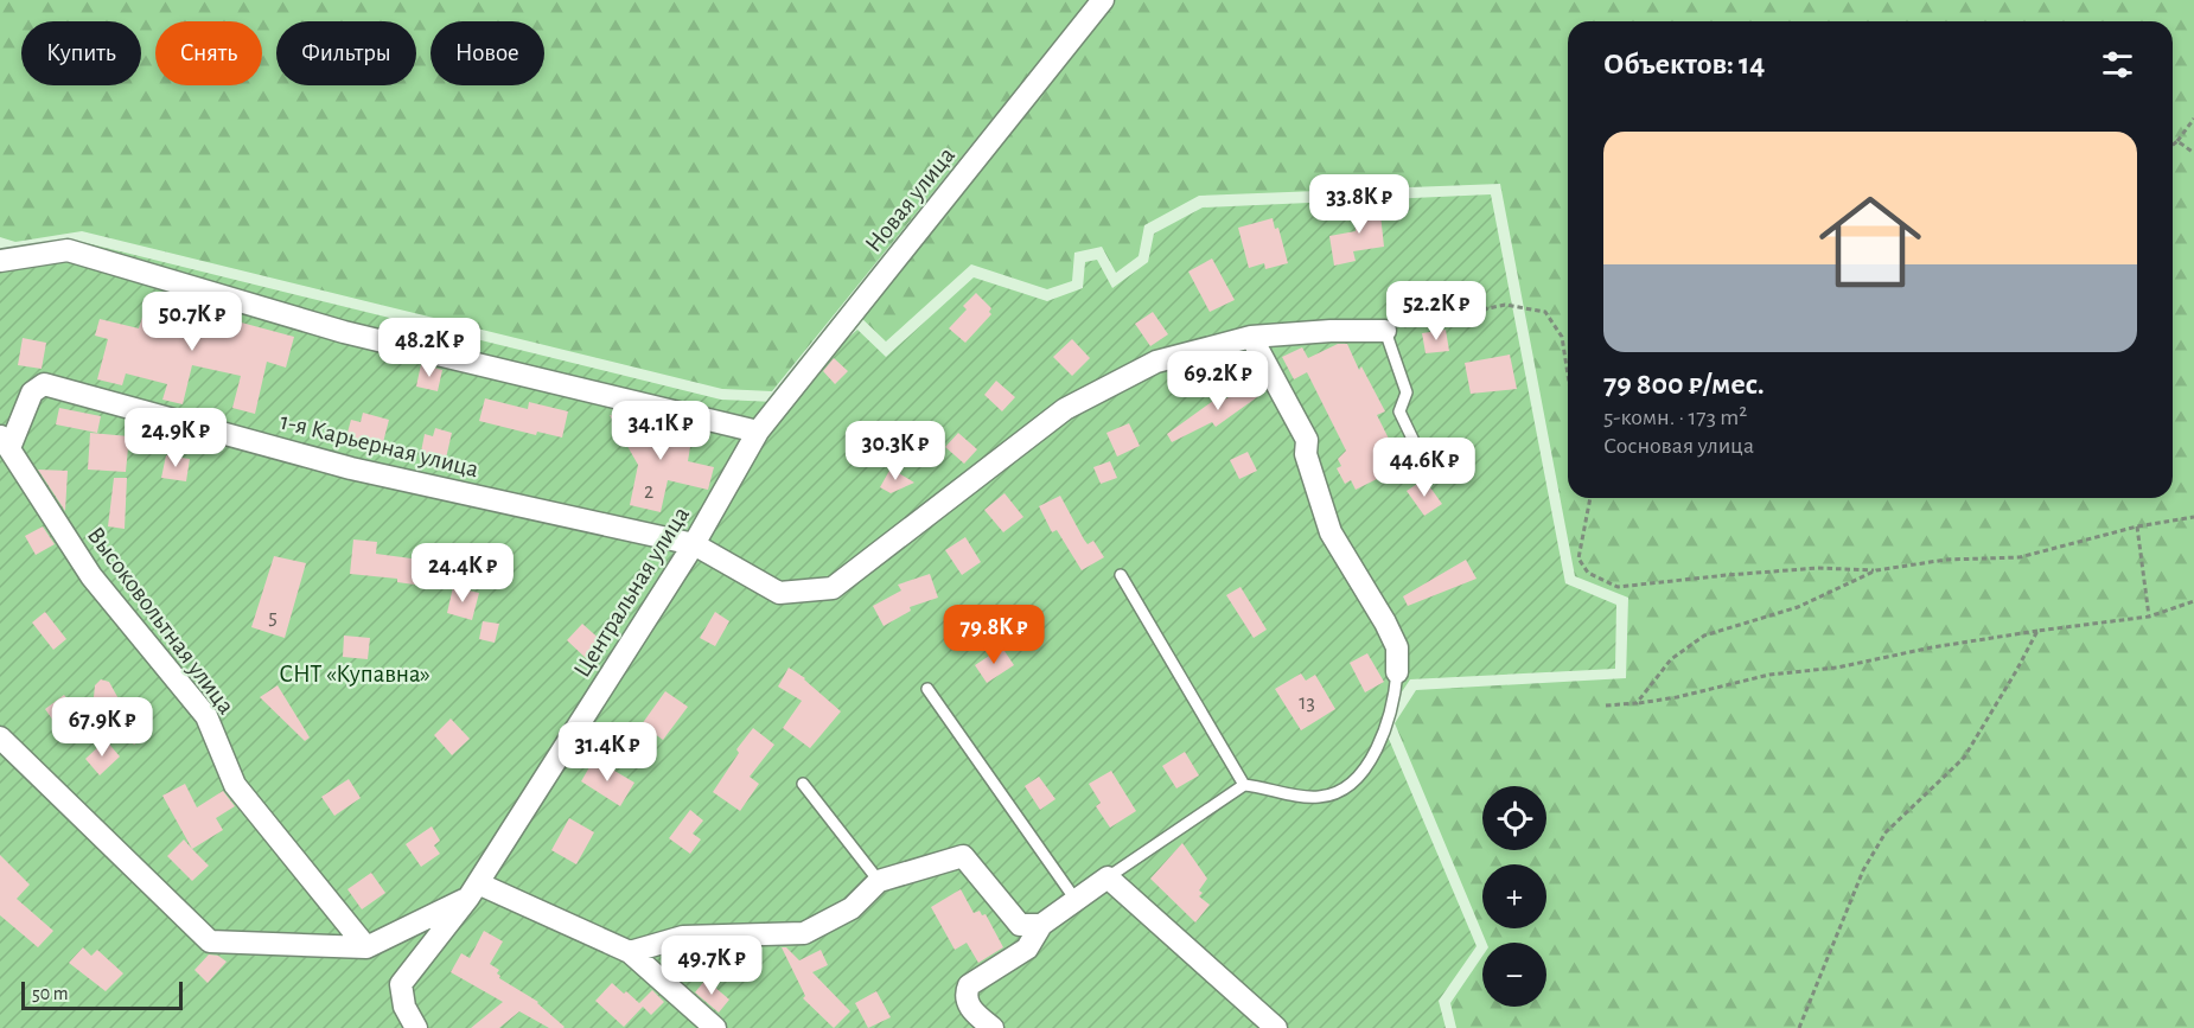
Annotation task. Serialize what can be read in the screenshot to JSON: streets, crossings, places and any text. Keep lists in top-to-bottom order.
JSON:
{
  "streets": {
    "street": [
      "Новая улица",
      "1-я Карьерная улица",
      "Центральная улица",
      "Высоковольтная улица"
    ]
  },
  "crossings": [
    ["Новая улица", "Центральная улица"],
    ["1-я Карьерная улица", "Центральная улица"],
    ["1-я Карьерная улица", "Высоковольтная улица"]
  ],
  "parks": ["СНТ «Купавна»"],
  "house_numbers": ["2", "5", "13"],
  "scale_bar": "50 m",
  "page": {
    "chip": [
      "Купить",
      "Снять",
      "Фильтры",
      "Новое"
    ],
    "heading": "Объектов: 14",
    "list": [
      {
        "name": "79 800 ₽/мес.",
        "note": "5-комн. · 173 m² · Сосновая улица"
      }
    ],
    "price": [
      "33.8K ₽",
      "52.2K ₽",
      "50.7K ₽",
      "48.2K ₽",
      "69.2K ₽",
      "34.1K ₽",
      "24.9K ₽",
      "30.3K ₽",
      "44.6K ₽",
      "24.4K ₽",
      "79.8K ₽",
      "67.9K ₽",
      "31.4K ₽",
      "49.7K ₽"
    ],
    "map_buttons": ["+", "−"],
    "scale": "50 m"
  }
}
